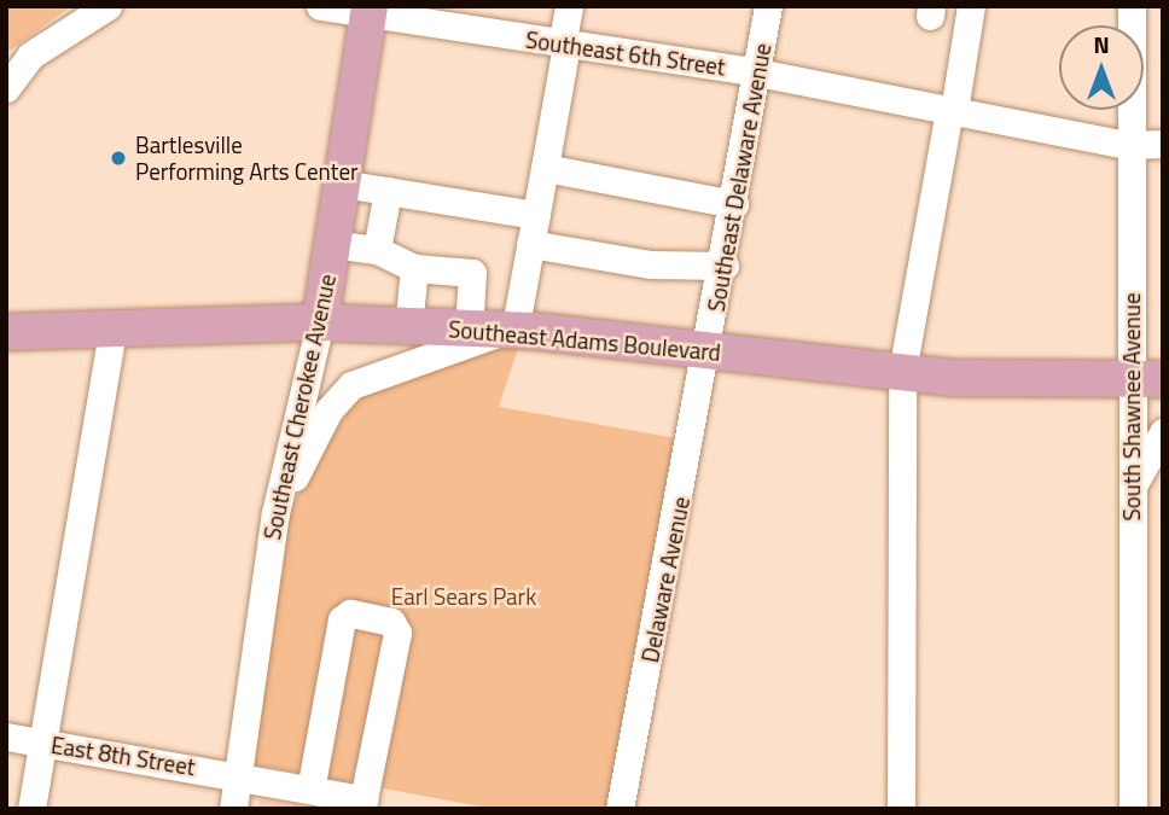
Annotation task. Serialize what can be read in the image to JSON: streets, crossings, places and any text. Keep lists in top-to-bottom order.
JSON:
{
  "streets": {
    "main road": ["Southeast Adams Boulevard", "Southeast Cherokee Avenue"],
    "street": [
      "Southeast 6th Street",
      "Southeast Delaware Avenue",
      "South Shawnee Avenue",
      "Delaware Avenue",
      "East 8th Street"
    ]
  },
  "crossings": [
    ["Southeast 6th Street", "Southeast Delaware Avenue"],
    ["Southeast 6th Street", "Southeast Cherokee Avenue"],
    ["Southeast 6th Street", "South Shawnee Avenue"],
    ["Southeast Delaware Avenue", "Southeast Adams Boulevard"],
    ["Southeast Delaware Avenue", "Delaware Avenue"],
    ["Southeast Adams Boulevard", "Southeast Cherokee Avenue"],
    ["Southeast Adams Boulevard", "South Shawnee Avenue"],
    ["Southeast Adams Boulevard", "Delaware Avenue"],
    ["Southeast Cherokee Avenue", "East 8th Street"]
  ],
  "parks": ["Earl Sears Park"],
  "places": ["Bartlesville Performing Arts Center"],
  "north": "top"
}
